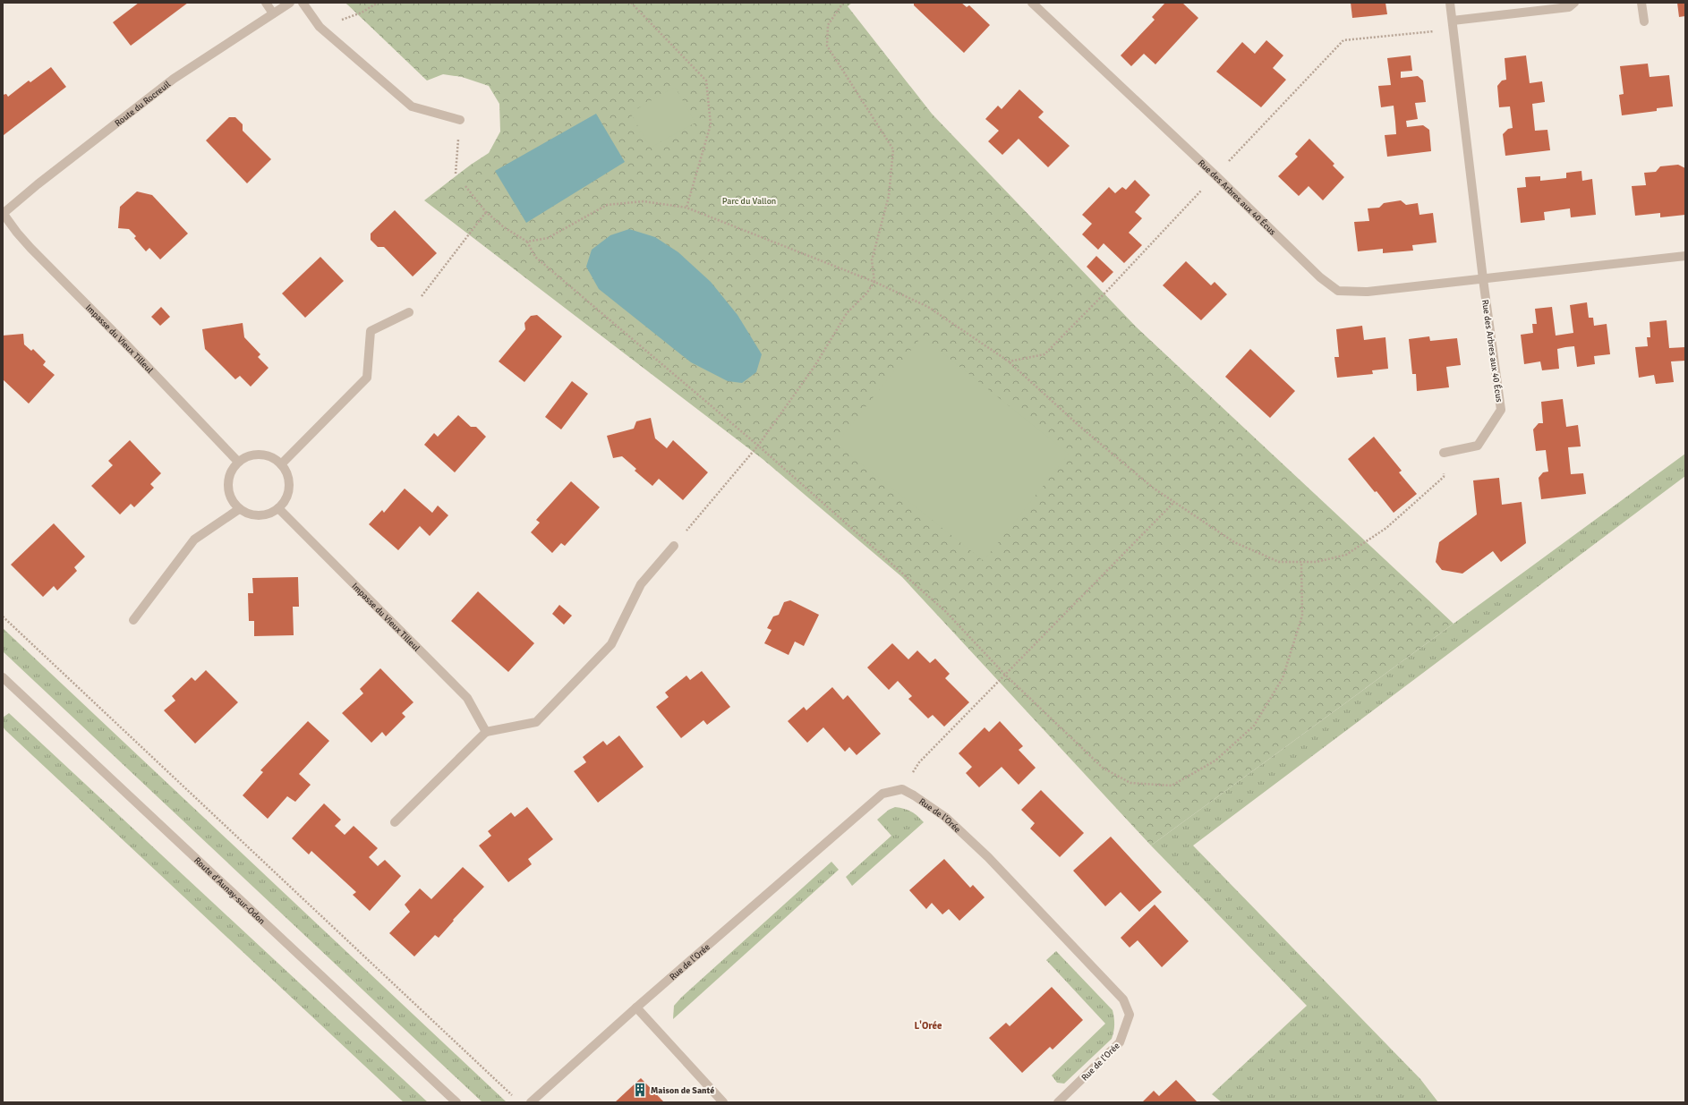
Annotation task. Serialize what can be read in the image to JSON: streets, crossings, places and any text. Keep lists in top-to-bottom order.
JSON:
{
  "streets": {
    "street": [
      "Route du Rocreuil",
      "Rue des Arbres aux 40 Écus",
      "Impasse du Vieux Tilleul",
      "Rue de l'Orée",
      "Route d'Aunay-sur-Odon"
    ]
  },
  "crossings": [
    ["Route du Rocreuil", "Impasse du Vieux Tilleul"]
  ],
  "districts": ["L'Orée"],
  "parks": ["Parc du Vallon"],
  "places": {
    "building": ["Maison de Santé"]
  }
}
